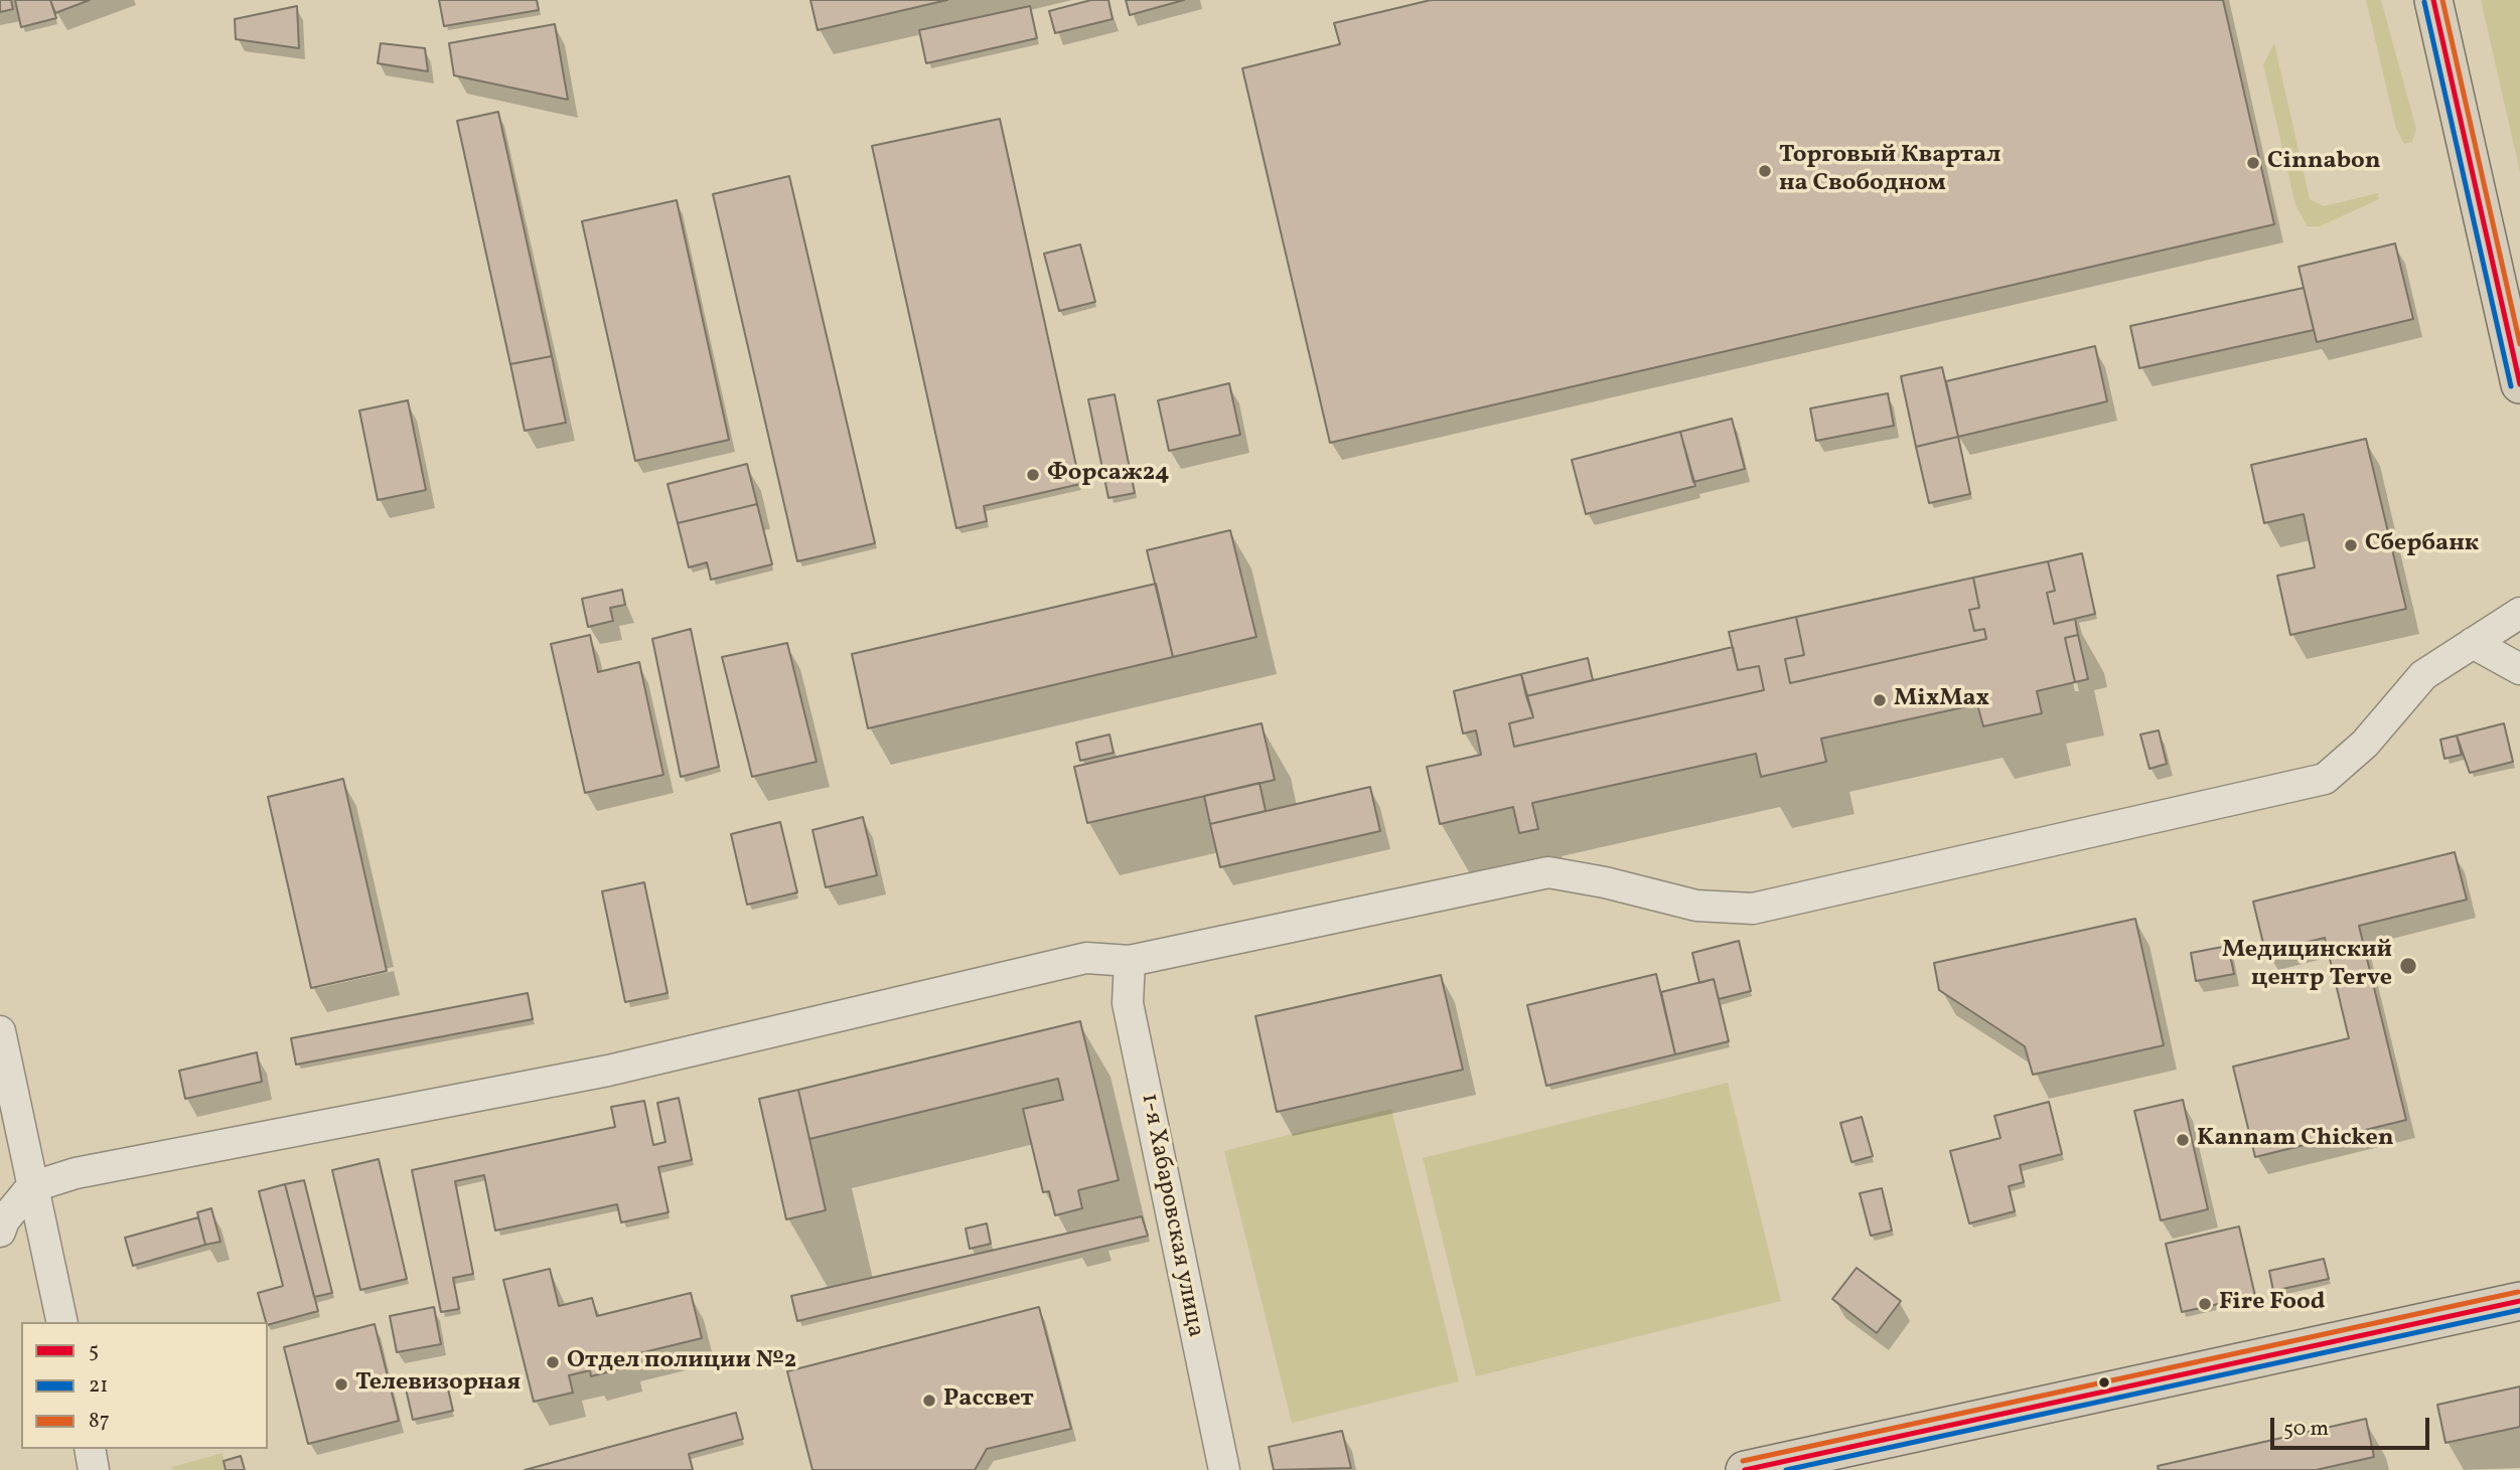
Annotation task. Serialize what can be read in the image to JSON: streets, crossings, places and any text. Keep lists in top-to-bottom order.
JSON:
{
  "streets": {
    "street": ["1-я Хабаровская улица"]
  },
  "places": [
    "Cinnabon",
    "Торговый Квартал на Свободном",
    "Форсаж24",
    "Сбербанк",
    "MixMax",
    "Медицинский центр Terve",
    "Kannam Chicken",
    "Fire Food",
    "Отдел полиции №2",
    "Телевизорная",
    "Рассвет"
  ],
  "lines": ["transit line 5", "transit line 87", "transit line 21"],
  "legend": ["5", "21", "87"],
  "scale_bar": "50 m"
}
